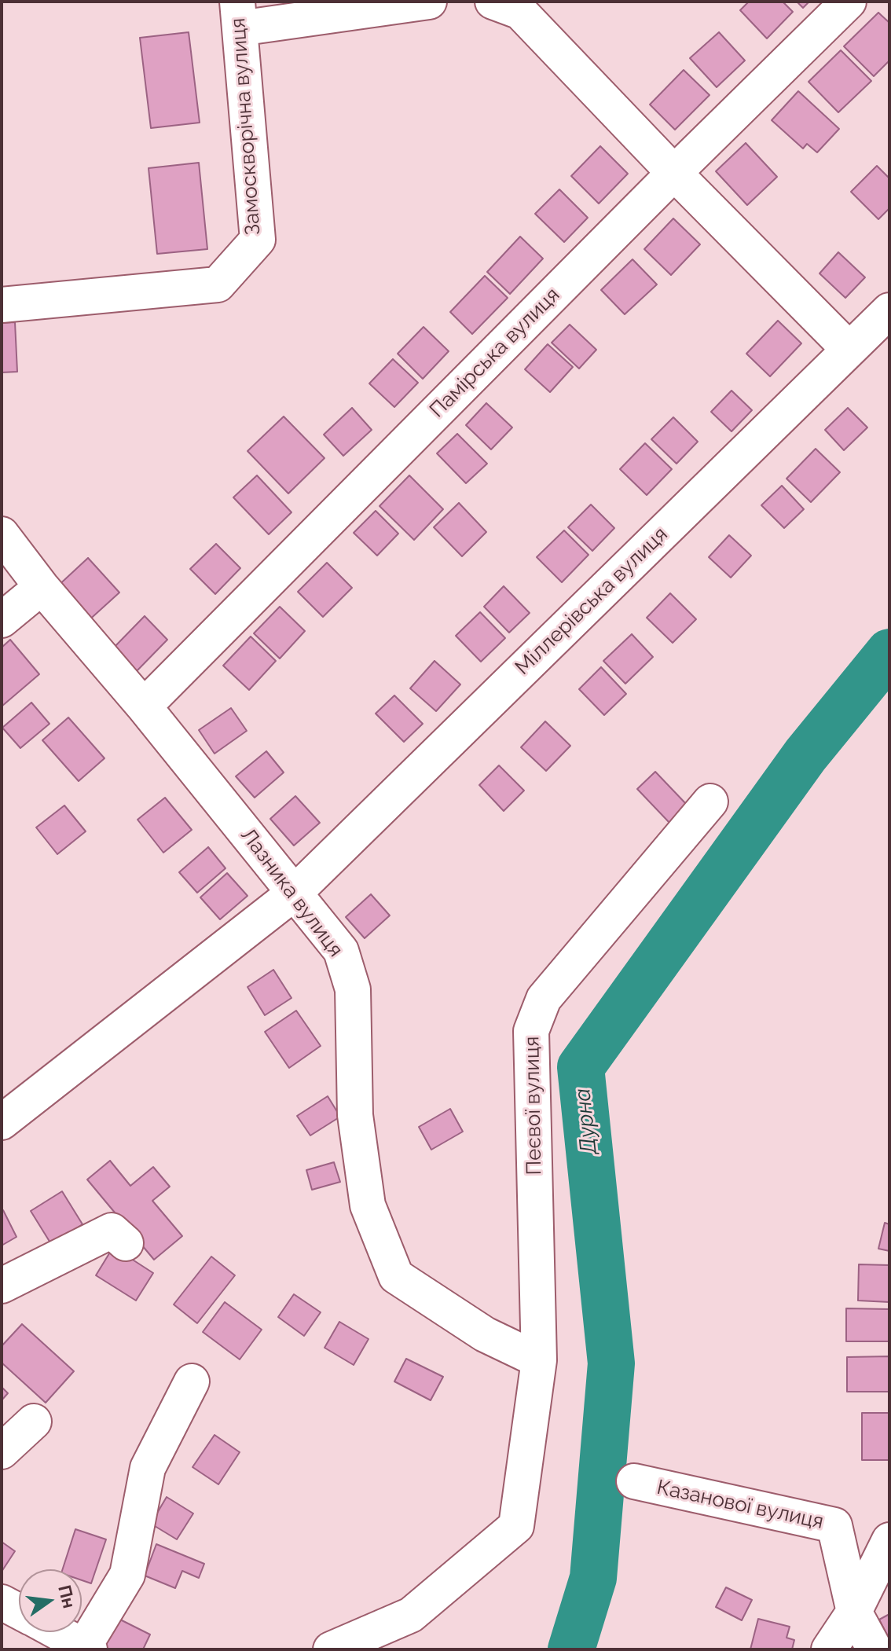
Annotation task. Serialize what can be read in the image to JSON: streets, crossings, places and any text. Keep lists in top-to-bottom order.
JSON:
{
  "streets": {
    "street": [
      "Замоскворічна вулиця",
      "Памірська вулиця",
      "Міллерівська вулиця",
      "Лазника вулиця",
      "Пеєвої вулиця",
      "Казанової вулиця"
    ]
  },
  "crossings": [
    ["Памірська вулиця", "Лазника вулиця"],
    ["Міллерівська вулиця", "Лазника вулиця"],
    ["Лазника вулиця", "Пеєвої вулиця"]
  ],
  "water": ["Дурна"],
  "north": "right"
}
